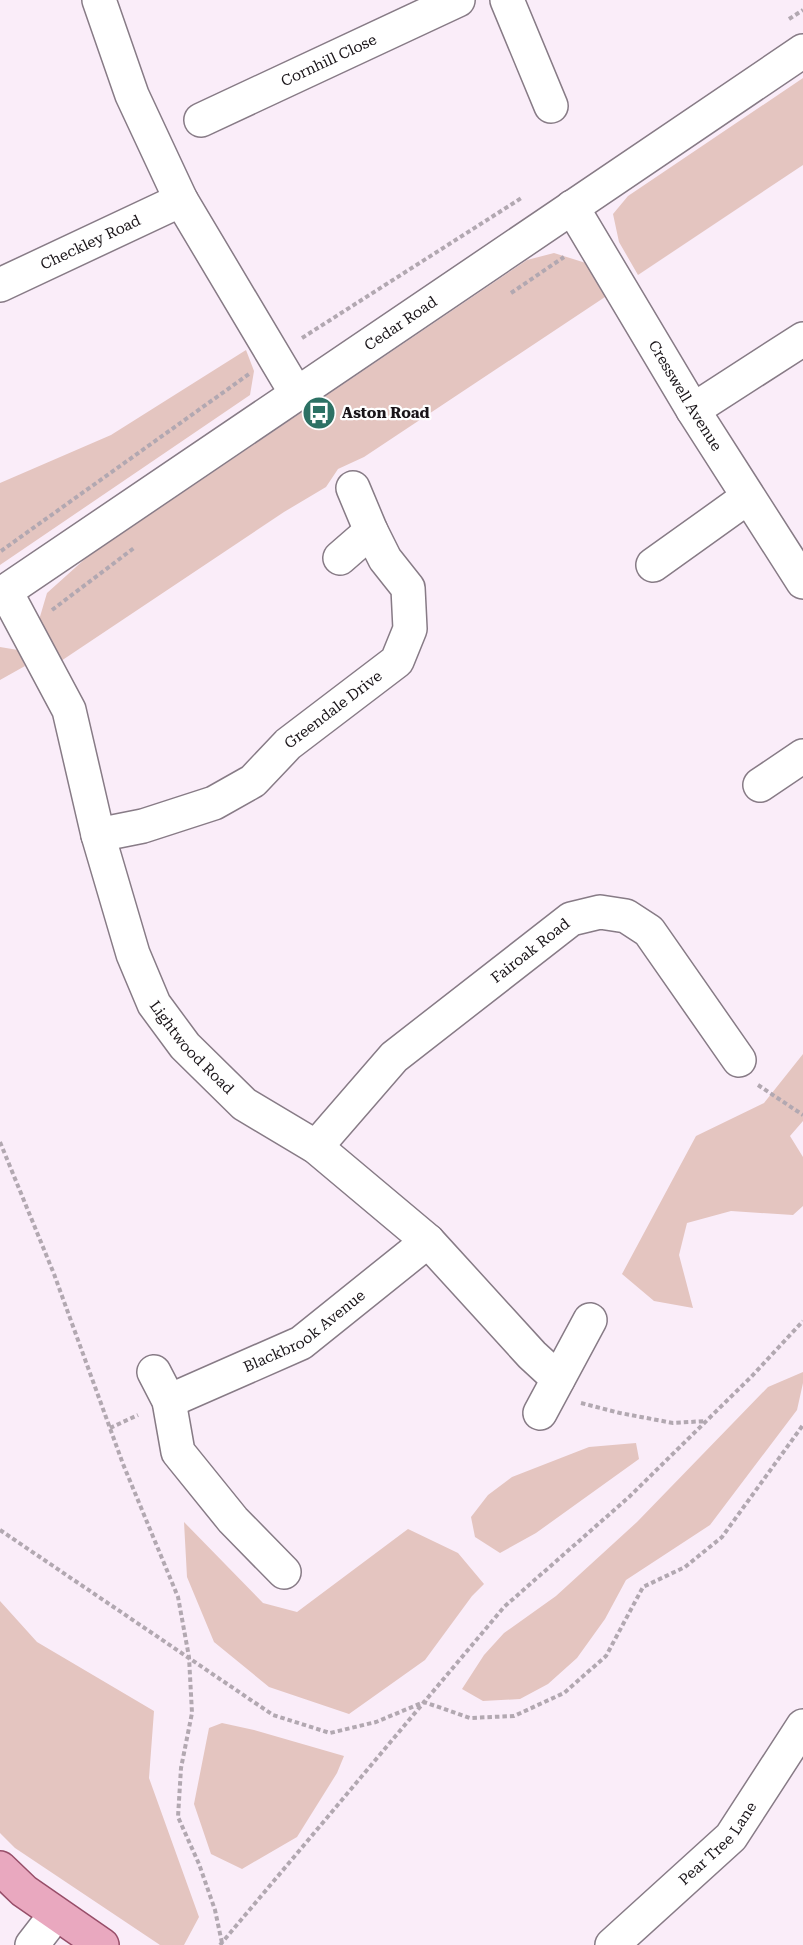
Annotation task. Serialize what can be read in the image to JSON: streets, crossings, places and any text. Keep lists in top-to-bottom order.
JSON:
{
  "streets": {
    "street": [
      "Cornhill Close",
      "Checkley Road",
      "Cedar Road",
      "Cresswell Avenue",
      "Greendale Drive",
      "Fairoak Road",
      "Lightwood Road",
      "Blackbrook Avenue",
      "Pear Tree Lane"
    ]
  },
  "crossings": [
    ["Cedar Road", "Cresswell Avenue"],
    ["Cedar Road", "Lightwood Road"],
    ["Greendale Drive", "Lightwood Road"],
    ["Fairoak Road", "Lightwood Road"],
    ["Lightwood Road", "Blackbrook Avenue"]
  ],
  "places": {
    "bus stop": ["Aston Road"]
  }
}
